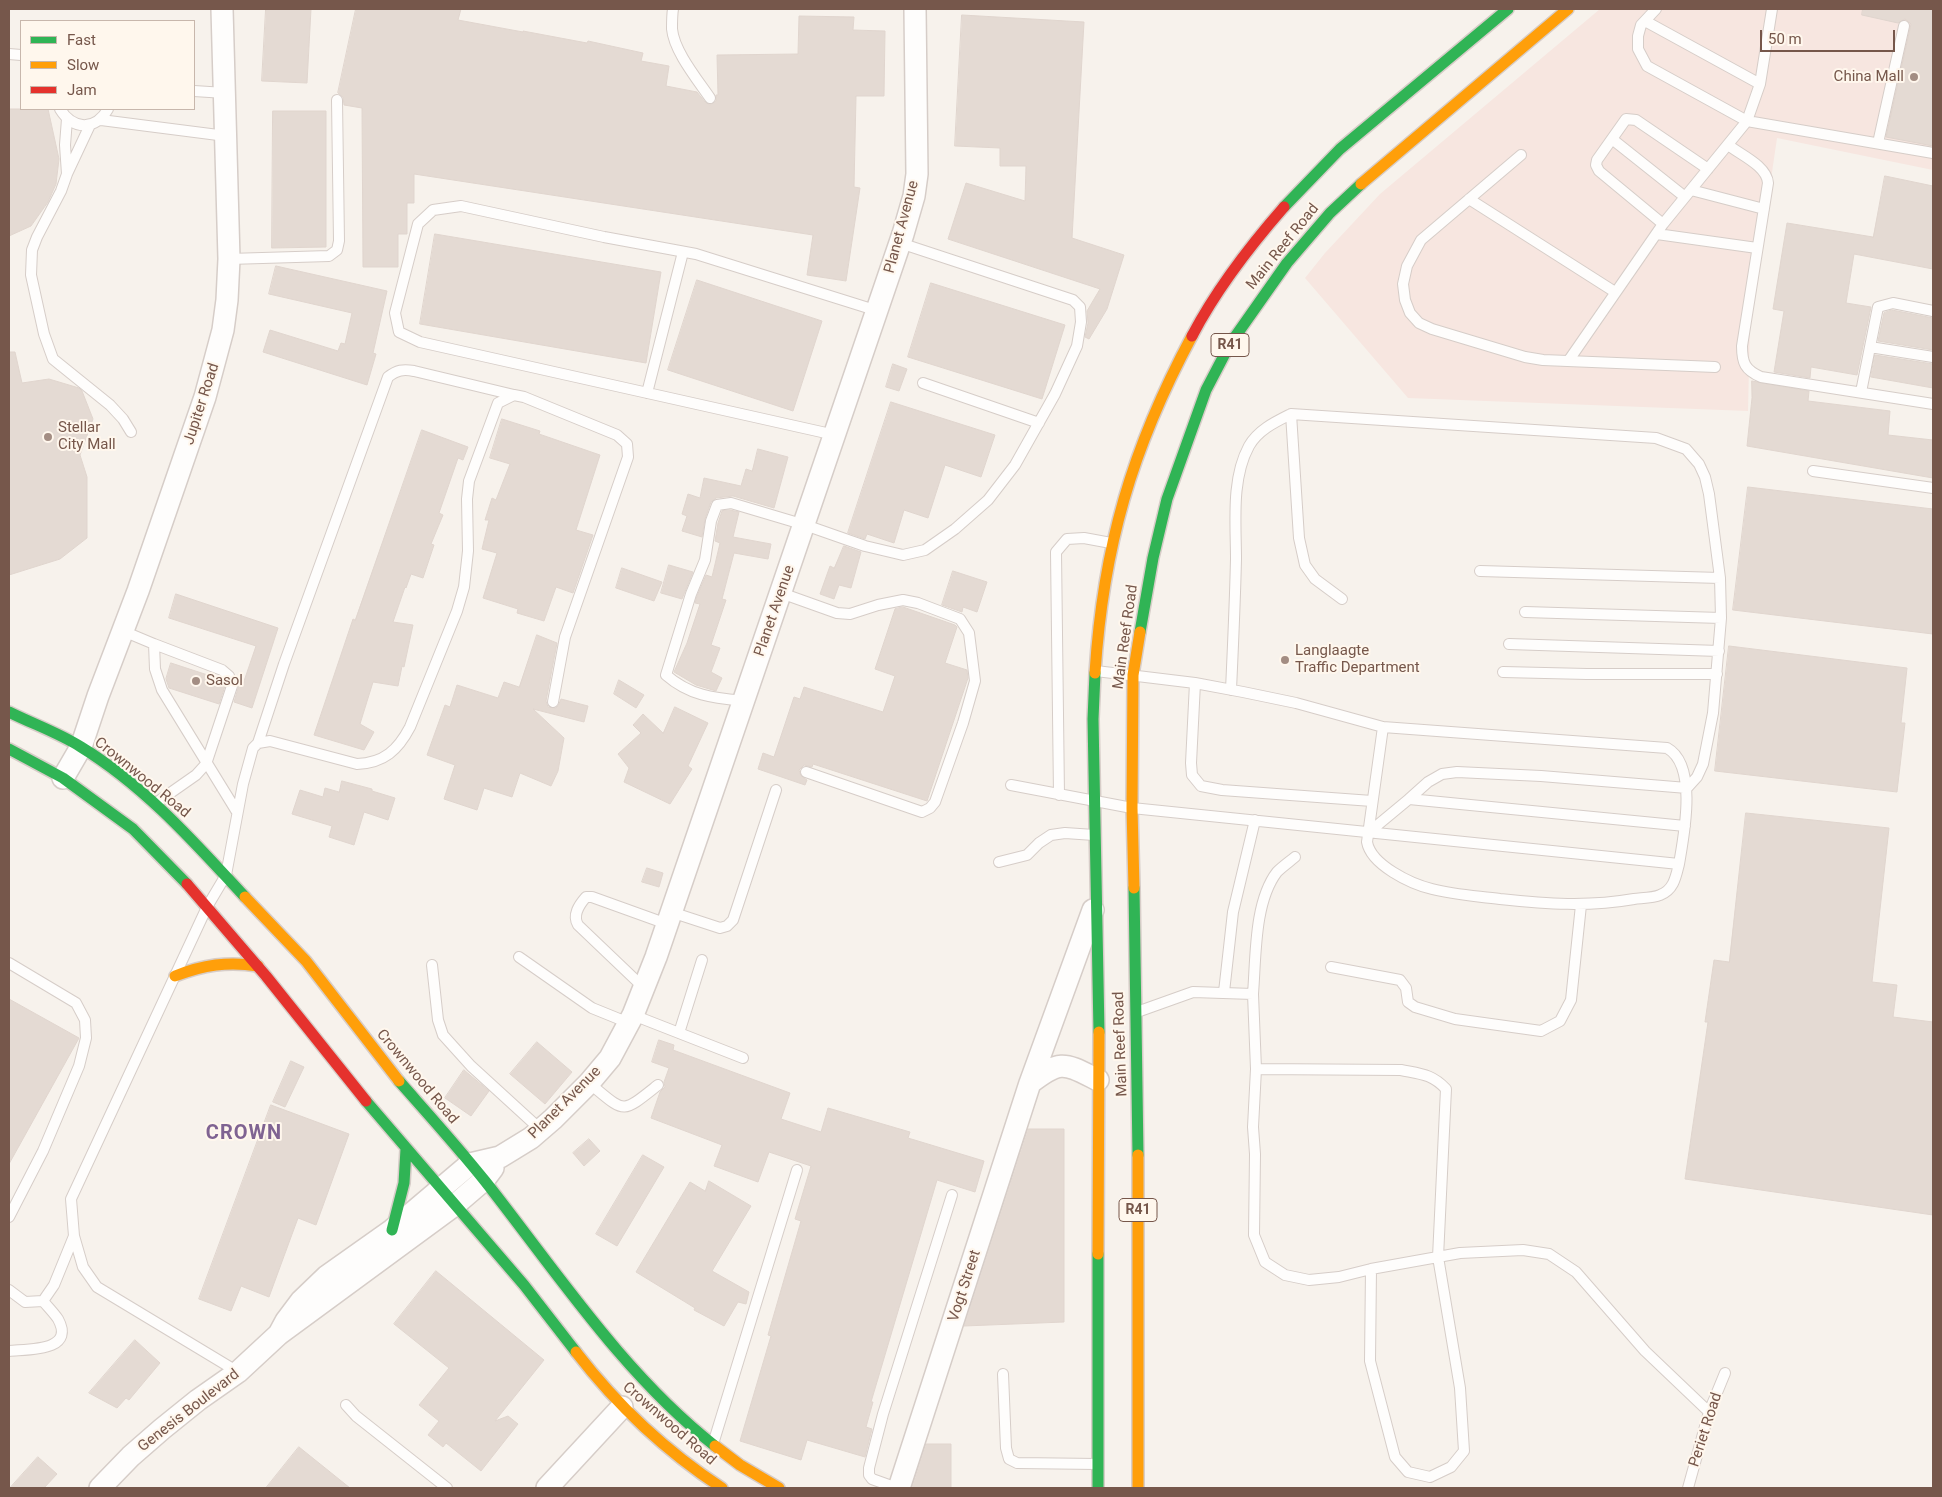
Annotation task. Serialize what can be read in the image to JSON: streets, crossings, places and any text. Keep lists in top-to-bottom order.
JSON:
{
  "streets": {
    "main road": ["Main Reef Road", "R41", "Crownwood Road"],
    "street": [
      "Planet Avenue",
      "Jupiter Road",
      "Vogt Street",
      "Genesis Boulevard"
    ],
    "lane": ["Periet Road"]
  },
  "crossings": [
    ["Planet Avenue", "Crownwood Road"],
    ["Planet Avenue", "Genesis Boulevard"],
    ["Main Reef Road", "Vogt Street"],
    ["Jupiter Road", "Crownwood Road"],
    ["Crownwood Road", "Genesis Boulevard"]
  ],
  "districts": ["CROWN"],
  "places": [
    "China Mall",
    "Stellar City Mall",
    "Langlaagte Traffic Department",
    "Sasol"
  ],
  "legend": ["Fast", "Slow", "Jam"],
  "scale_bar": "50 m"
}
